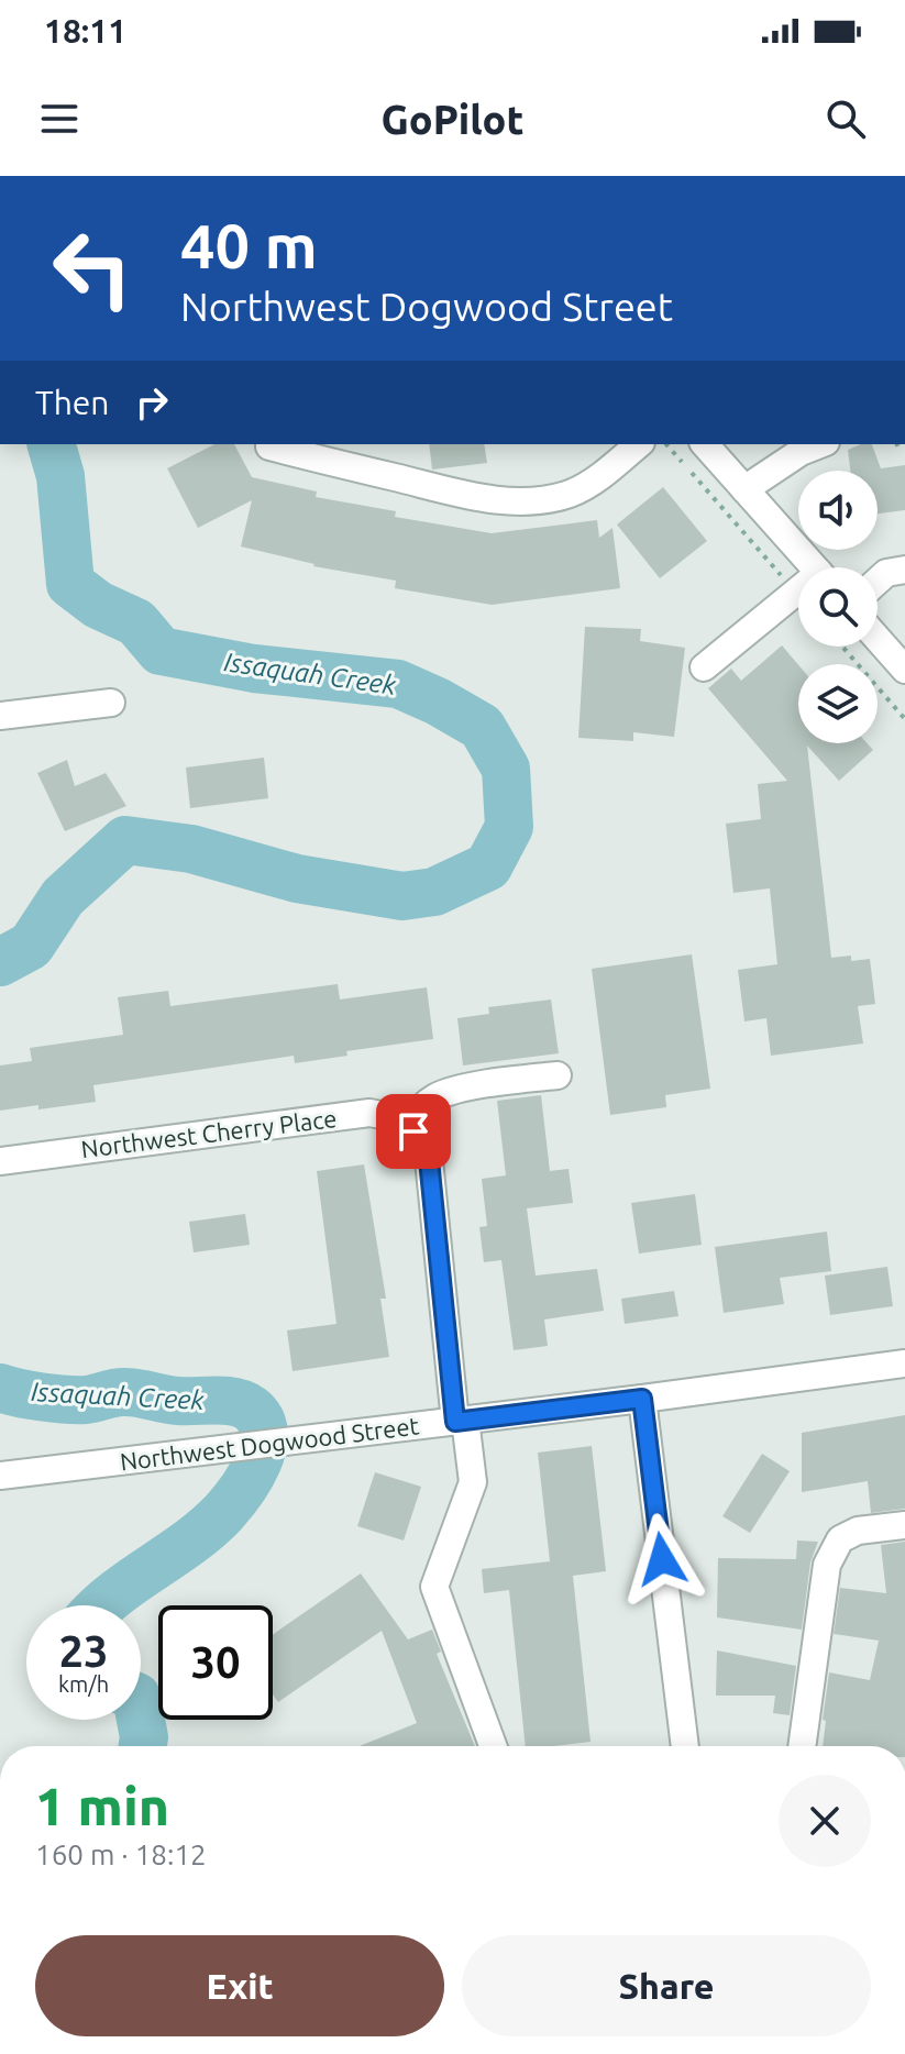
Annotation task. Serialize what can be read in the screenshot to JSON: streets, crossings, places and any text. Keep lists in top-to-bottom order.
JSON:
{
  "streets": {
    "street": ["Northwest Cherry Place", "Northwest Dogwood Street"]
  },
  "water": ["Issaquah Creek"],
  "page": {
    "status": "18:11",
    "header": "GoPilot",
    "turn": ["40 m", "Northwest Dogwood Street"],
    "then": "Then",
    "speed": "23 km/h",
    "limit": "30",
    "heading": ["1 min", "160 m · 18:12"],
    "buttons": ["Exit", "Share"]
  }
}
